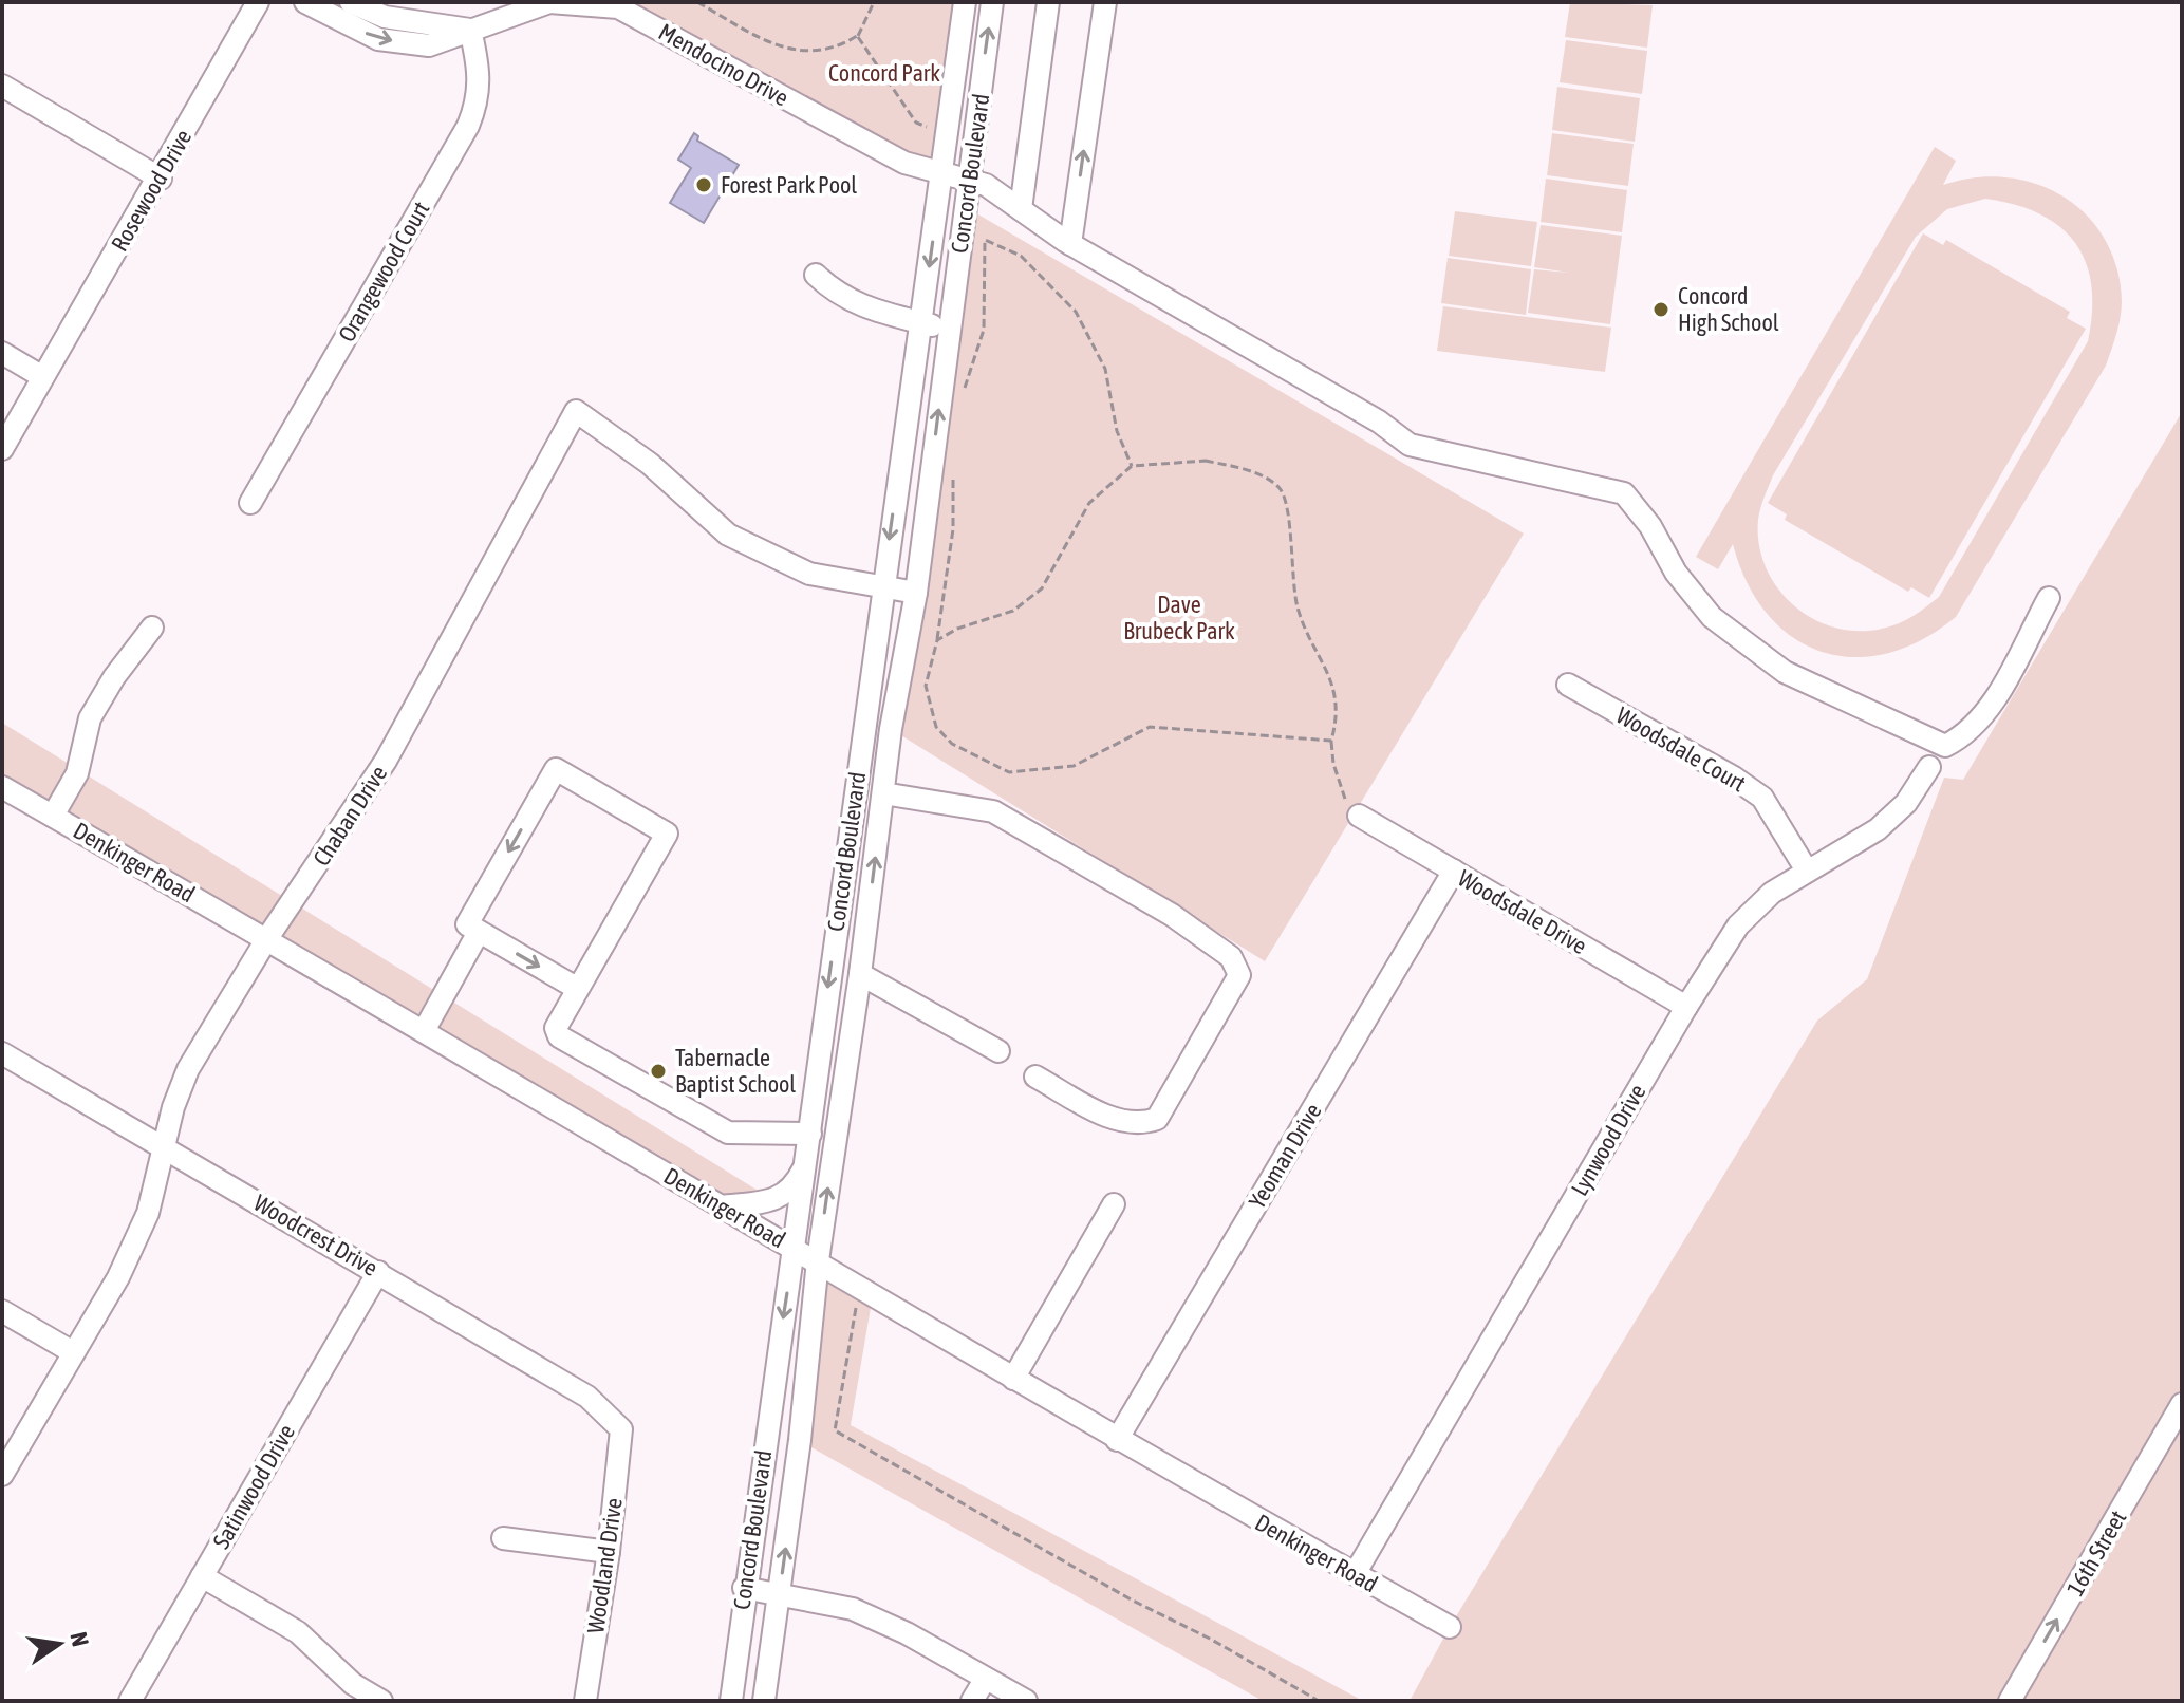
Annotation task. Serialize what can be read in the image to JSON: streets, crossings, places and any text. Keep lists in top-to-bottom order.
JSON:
{
  "streets": {
    "street": [
      "Mendocino Drive",
      "Concord Boulevard",
      "Rosewood Drive",
      "Orangewood Court",
      "Woodsdale Court",
      "Chaban Drive",
      "Denkinger Road",
      "Woodsdale Drive",
      "Lynwood Drive",
      "Yeoman Drive",
      "Woodcrest Drive",
      "Satinwood Drive",
      "16th Street",
      "Woodland Drive"
    ]
  },
  "crossings": [
    ["Mendocino Drive", "Concord Boulevard"],
    ["Mendocino Drive", "Orangewood Court"],
    ["Concord Boulevard", "Chaban Drive"],
    ["Concord Boulevard", "Denkinger Road"],
    ["Woodsdale Court", "Lynwood Drive"],
    ["Chaban Drive", "Denkinger Road"],
    ["Chaban Drive", "Woodcrest Drive"],
    ["Denkinger Road", "Lynwood Drive"],
    ["Denkinger Road", "Yeoman Drive"],
    ["Woodsdale Drive", "Lynwood Drive"],
    ["Woodsdale Drive", "Yeoman Drive"],
    ["Woodcrest Drive", "Satinwood Drive"],
    ["Woodcrest Drive", "Woodland Drive"]
  ],
  "one_way": ["16th Street"],
  "parks": ["Concord Park", "Dave Brubeck Park"],
  "places": ["Forest Park Pool", "Concord High School", "Tabernacle Baptist School"],
  "north": "right"
}
